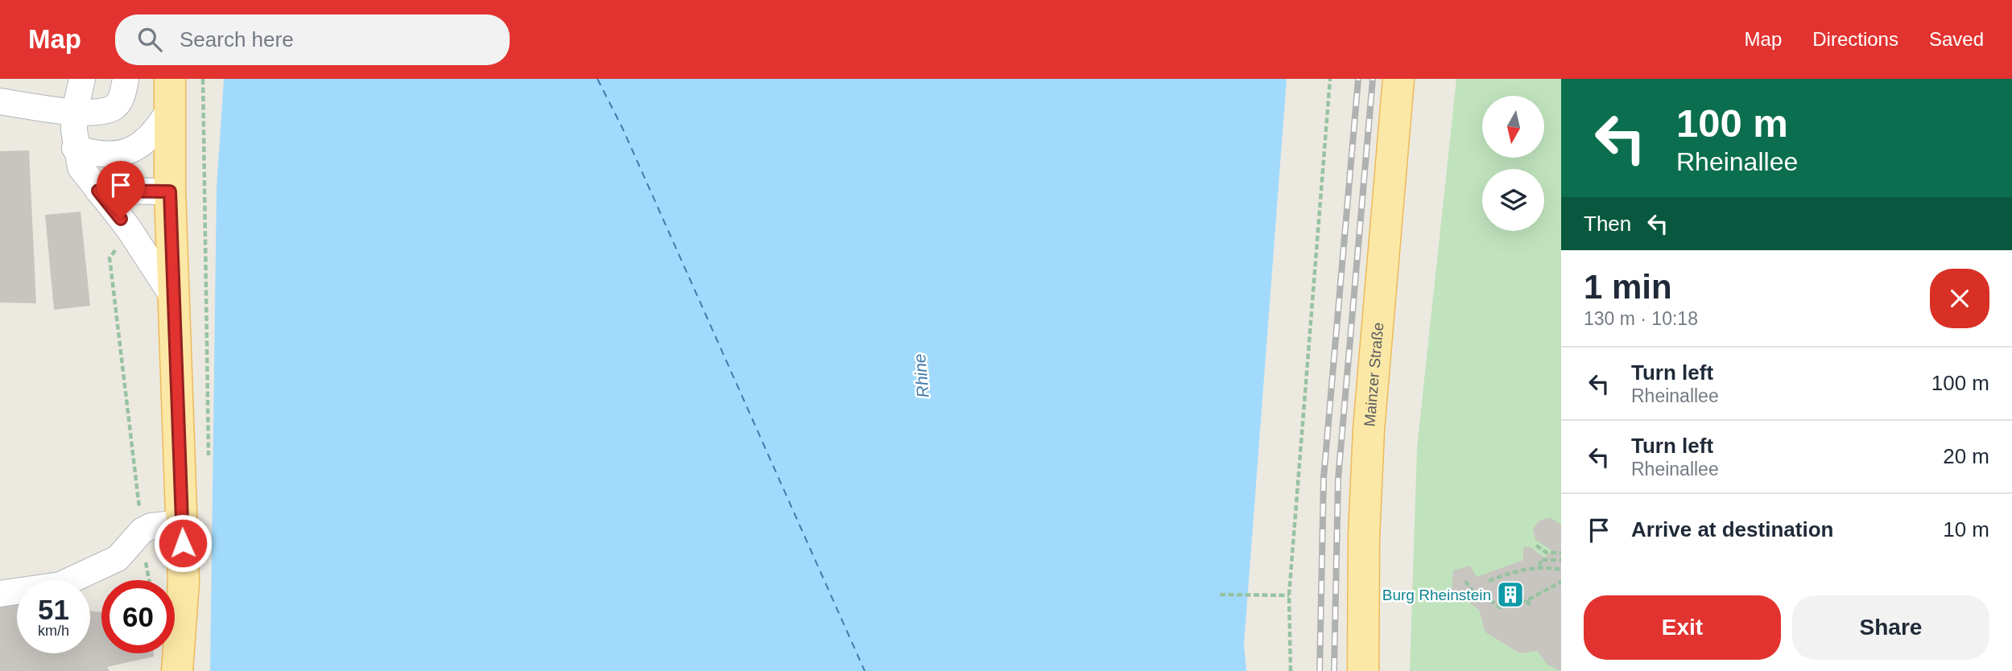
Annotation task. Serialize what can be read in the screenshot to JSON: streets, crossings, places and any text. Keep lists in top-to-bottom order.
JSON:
{
  "streets": {
    "main road": ["Mainzer Straße"]
  },
  "water": ["Rhine"],
  "places": {
    "building": ["Burg Rheinstein"]
  },
  "north": "bottom",
  "page": {
    "header": "Map",
    "search": "Search here",
    "nav": ["Map", "Directions", "Saved"],
    "turn": ["100 m", "Rheinallee"],
    "then": "Then",
    "heading": ["1 min", "130 m · 10:18"],
    "list": [
      {
        "name": "Turn left",
        "note": "Rheinallee",
        "value": "100 m"
      },
      {
        "name": "Turn left",
        "note": "Rheinallee",
        "value": "20 m"
      },
      {
        "name": "Arrive at destination",
        "value": "10 m"
      }
    ],
    "speed": "51 km/h",
    "limit": "60",
    "buttons": ["Exit", "Share"]
  }
}
